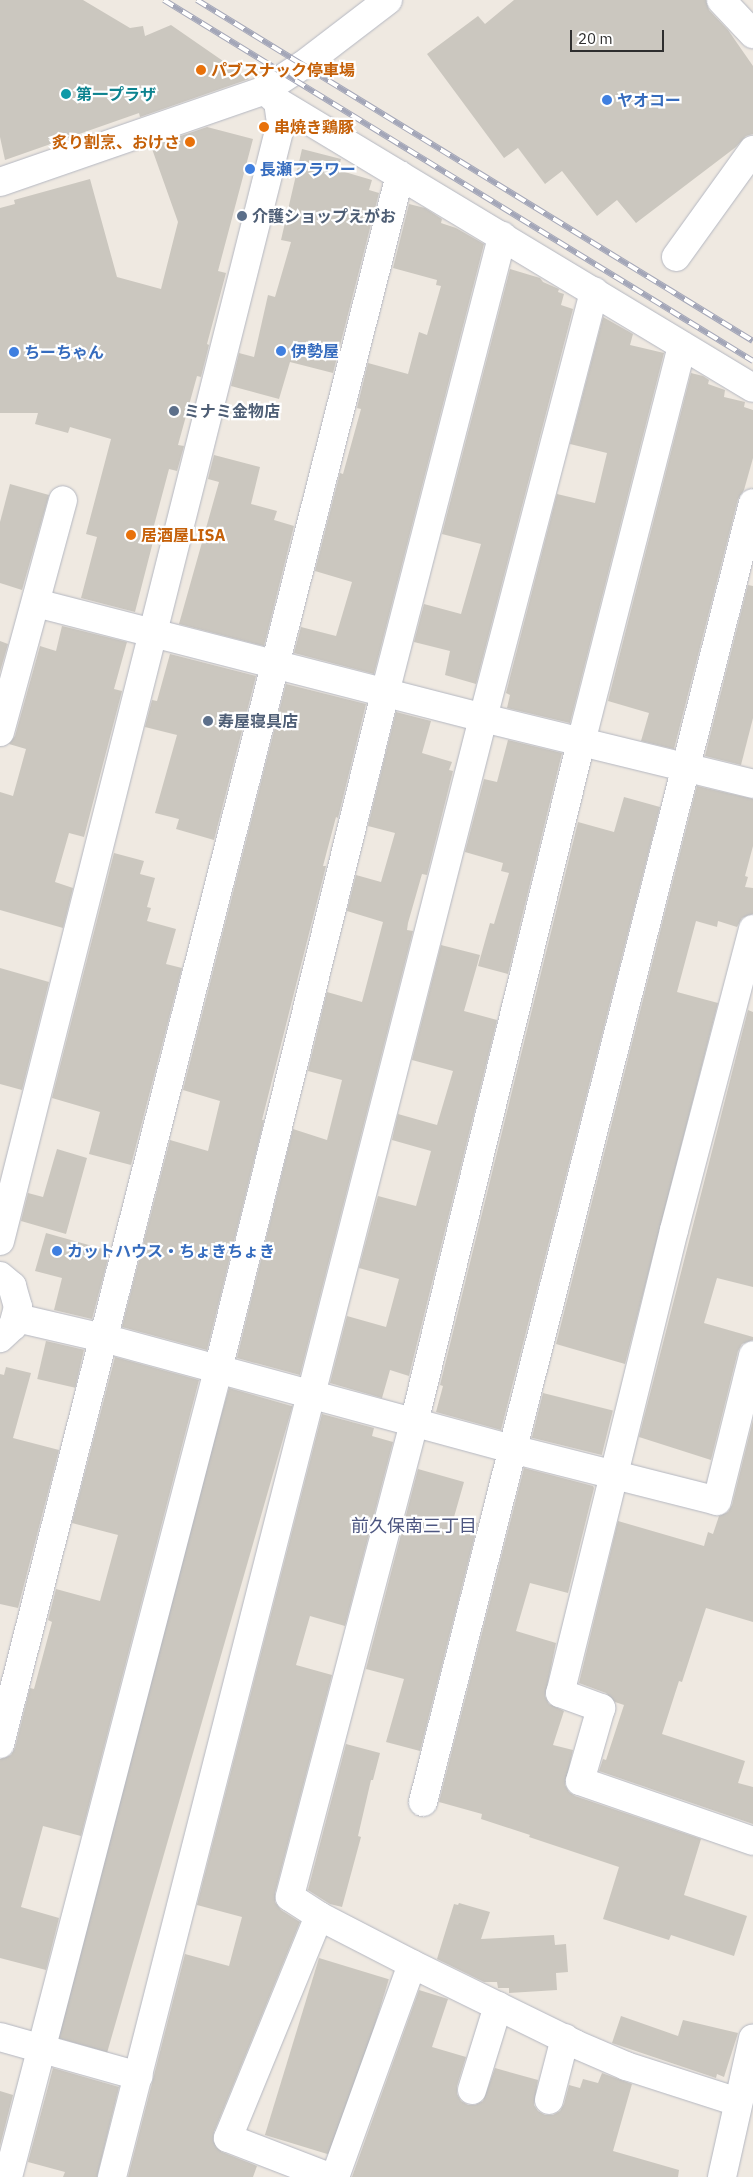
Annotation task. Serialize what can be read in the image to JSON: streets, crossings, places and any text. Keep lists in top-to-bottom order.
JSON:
{
  "districts": ["前久保南三丁目"],
  "places": [
    "パブスナック停車場",
    "第一プラザ",
    "ヤオコー",
    "串焼き鶏豚",
    "炙り割烹、おけさ",
    "長瀬フラワー",
    "介護ショップえがお",
    "伊勢屋",
    "ちーちゃん",
    "ミナミ金物店",
    "居酒屋LISA",
    "寿屋寝具店",
    "カットハウス・ちょきちょき"
  ],
  "scale_bar": "20 m"
}
